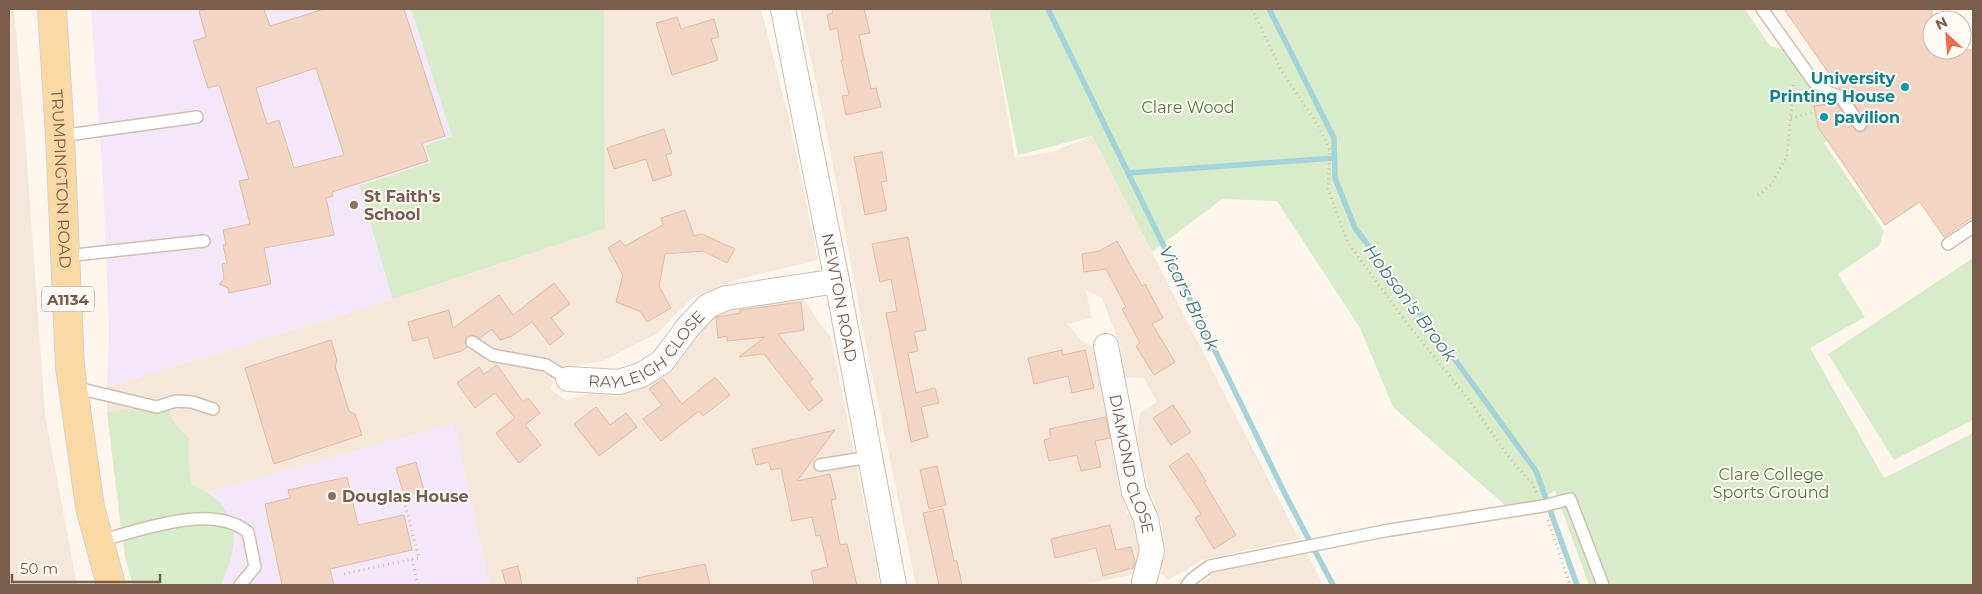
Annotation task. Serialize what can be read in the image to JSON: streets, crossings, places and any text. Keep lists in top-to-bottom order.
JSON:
{
  "streets": {
    "main road": ["TRUMPINGTON ROAD", "A1134"],
    "street": ["NEWTON ROAD", "RAYLEIGH CLOSE", "DIAMOND CLOSE"]
  },
  "crossings": [
    ["NEWTON ROAD", "RAYLEIGH CLOSE"]
  ],
  "water": ["Vicars Brook", "Hobson's Brook"],
  "parks": ["Clare Wood", "Clare College Sports Ground"],
  "places": [
    "University Printing House",
    "pavilion",
    "St Faith's School",
    "Douglas House"
  ],
  "scale_bar": "50 m",
  "north": "top left"
}
